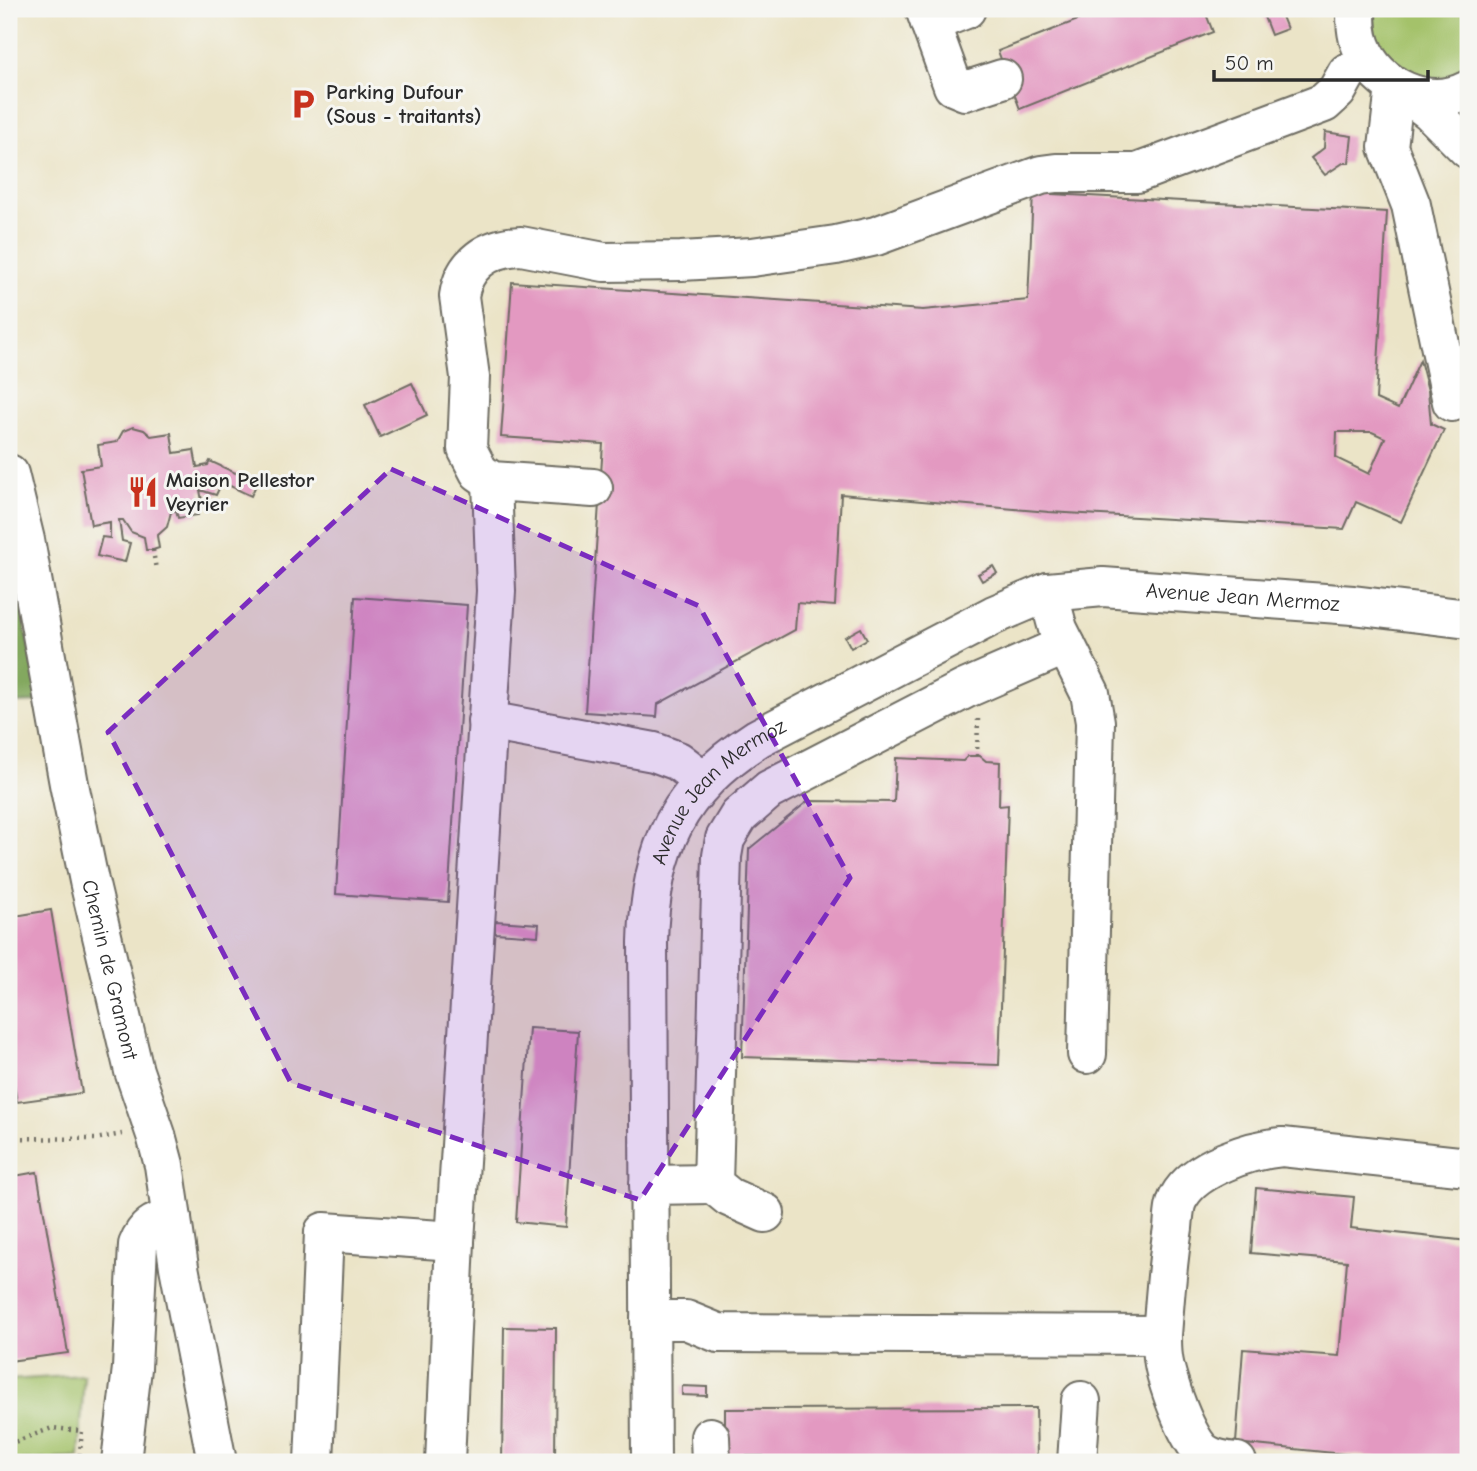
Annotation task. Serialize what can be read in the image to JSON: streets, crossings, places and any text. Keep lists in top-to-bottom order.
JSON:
{
  "streets": {
    "street": ["Avenue Jean Mermoz", "Chemin de Gramont"]
  },
  "places": {
    "parking": ["Parking Dufour (Sous - traitants)"],
    "restaurant": ["Maison Pellestor Veyrier"]
  },
  "scale_bar": "50 m"
}
